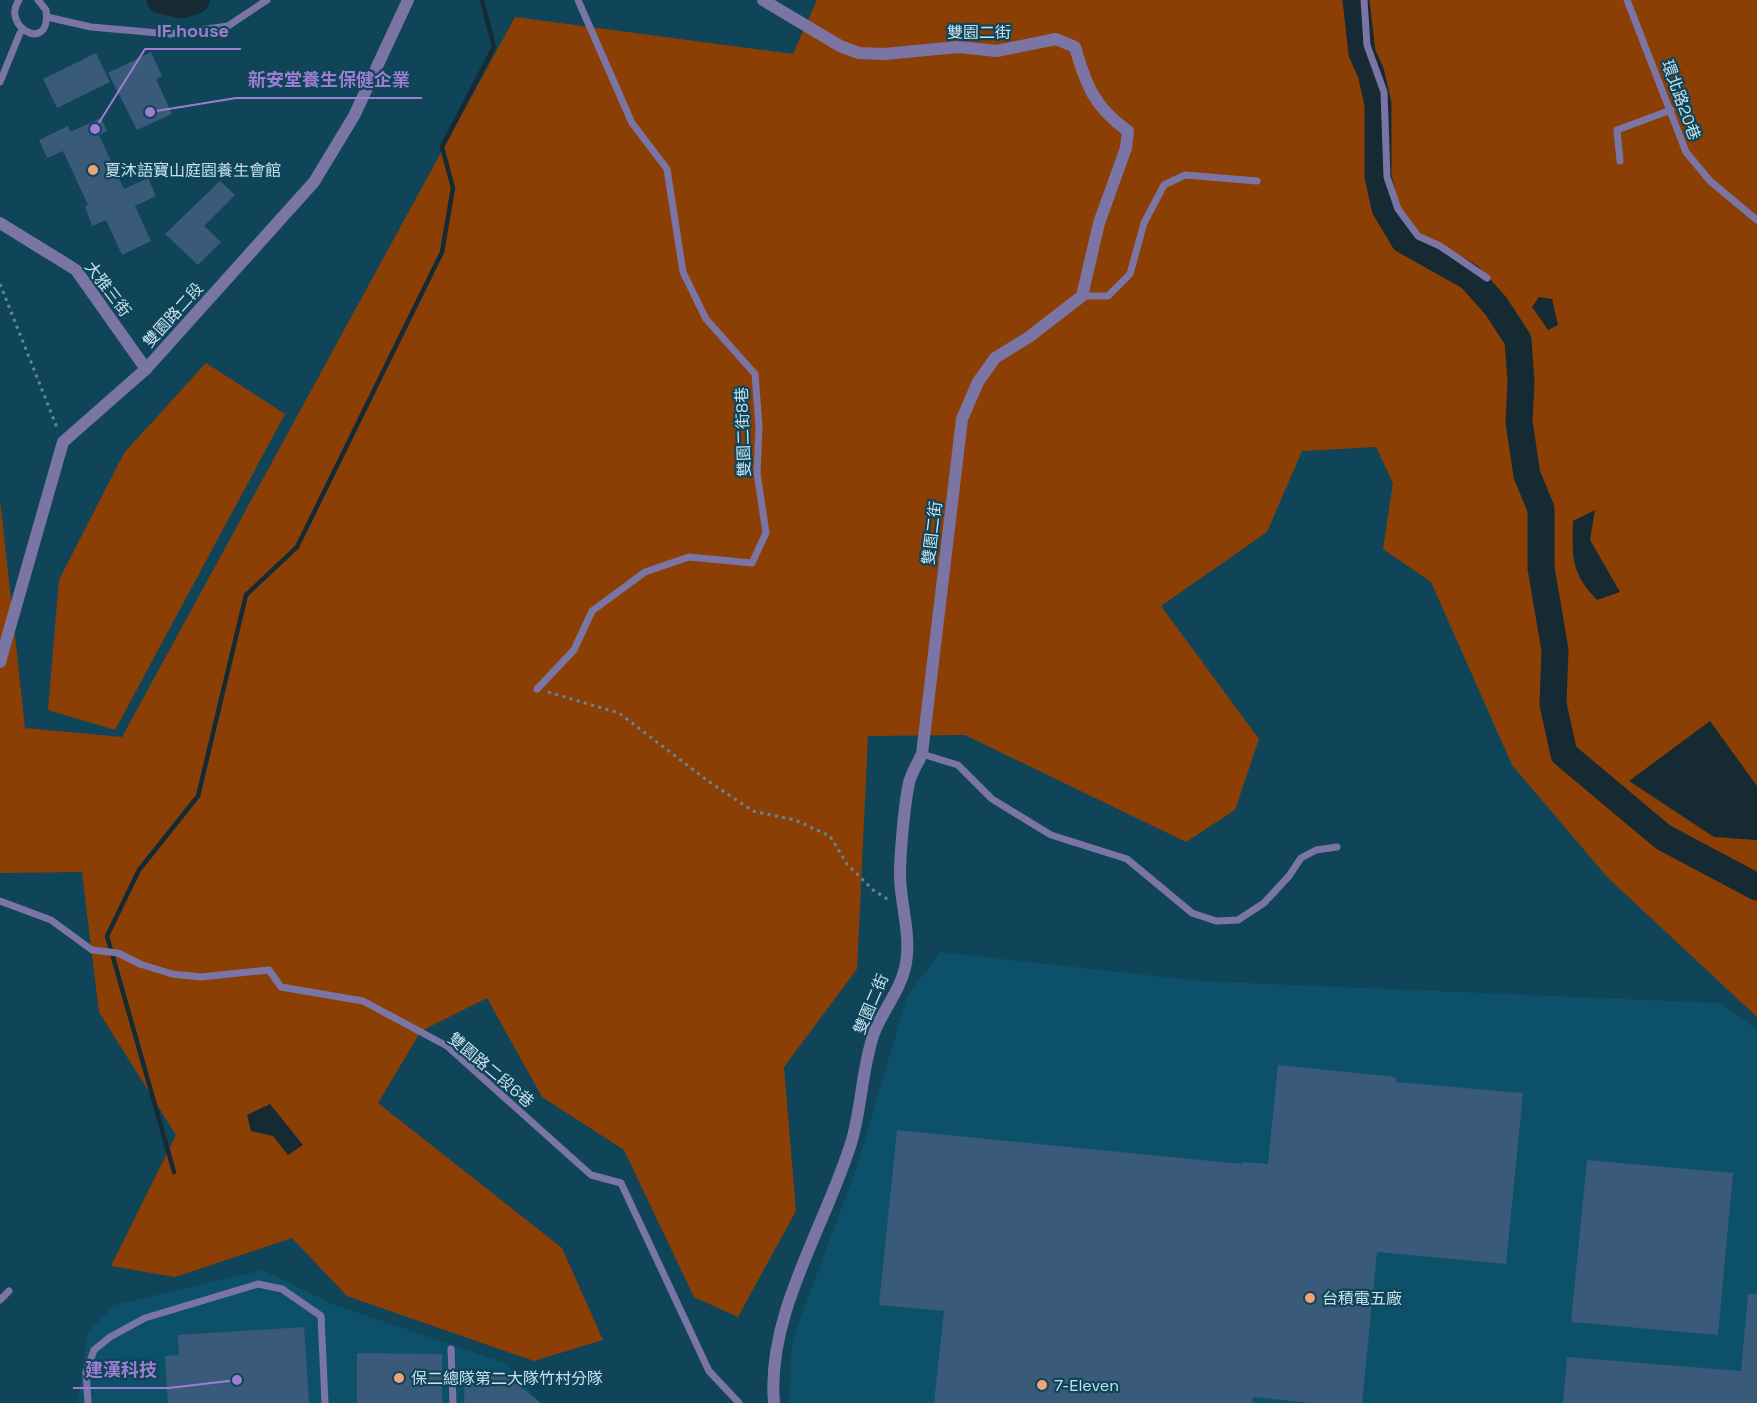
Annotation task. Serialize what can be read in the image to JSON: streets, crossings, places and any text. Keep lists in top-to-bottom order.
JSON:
{
  "streets": {
    "street": ["雙園二街", "大雅三街", "雙園路二段"],
    "lane": ["環北路20巷", "雙園二街8巷", "雙園路二段6巷"]
  },
  "crossings": [
    ["大雅三街", "雙園路二段"]
  ],
  "places": [
    "新安堂養生保健企業",
    "IF house",
    "夏沐語寶山庭園養生會館",
    "台積電五廠",
    "保二總隊第二大隊竹村分隊",
    "建漢科技",
    "7-Eleven"
  ]
}
